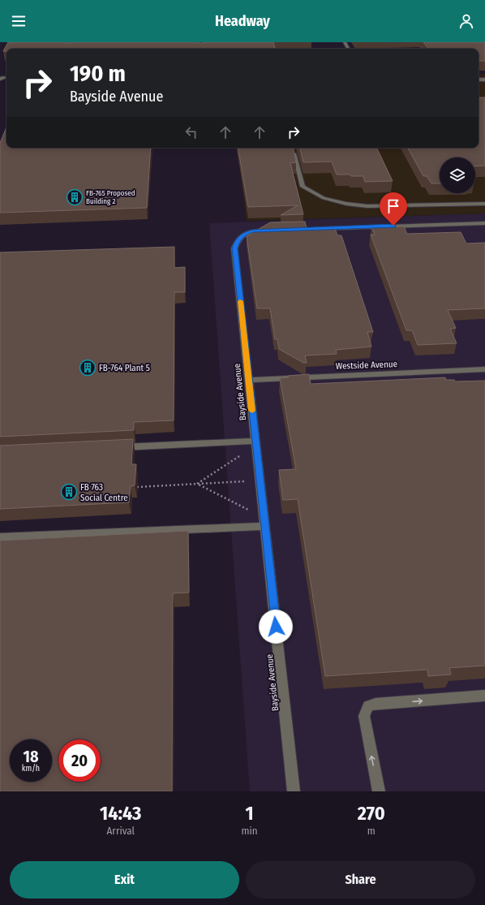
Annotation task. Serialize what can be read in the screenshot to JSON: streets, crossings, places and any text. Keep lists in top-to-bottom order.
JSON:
{
  "streets": {
    "lane": ["Westside Avenue", "Bayside Avenue"]
  },
  "crossings": [
    ["Westside Avenue", "Bayside Avenue"]
  ],
  "places": {
    "building": ["FB-765 Proposed Building 2", "FB-764 Plant 5", "FB 763 Social Centre"]
  },
  "page": {
    "header": "Headway",
    "turn": ["190 m", "Bayside Avenue"],
    "speed": "18 km/h",
    "limit": "20",
    "eta": [
      "14:43",
      "Arrival",
      "1",
      "min",
      "270",
      "m"
    ],
    "buttons": ["Exit", "Share"]
  }
}
